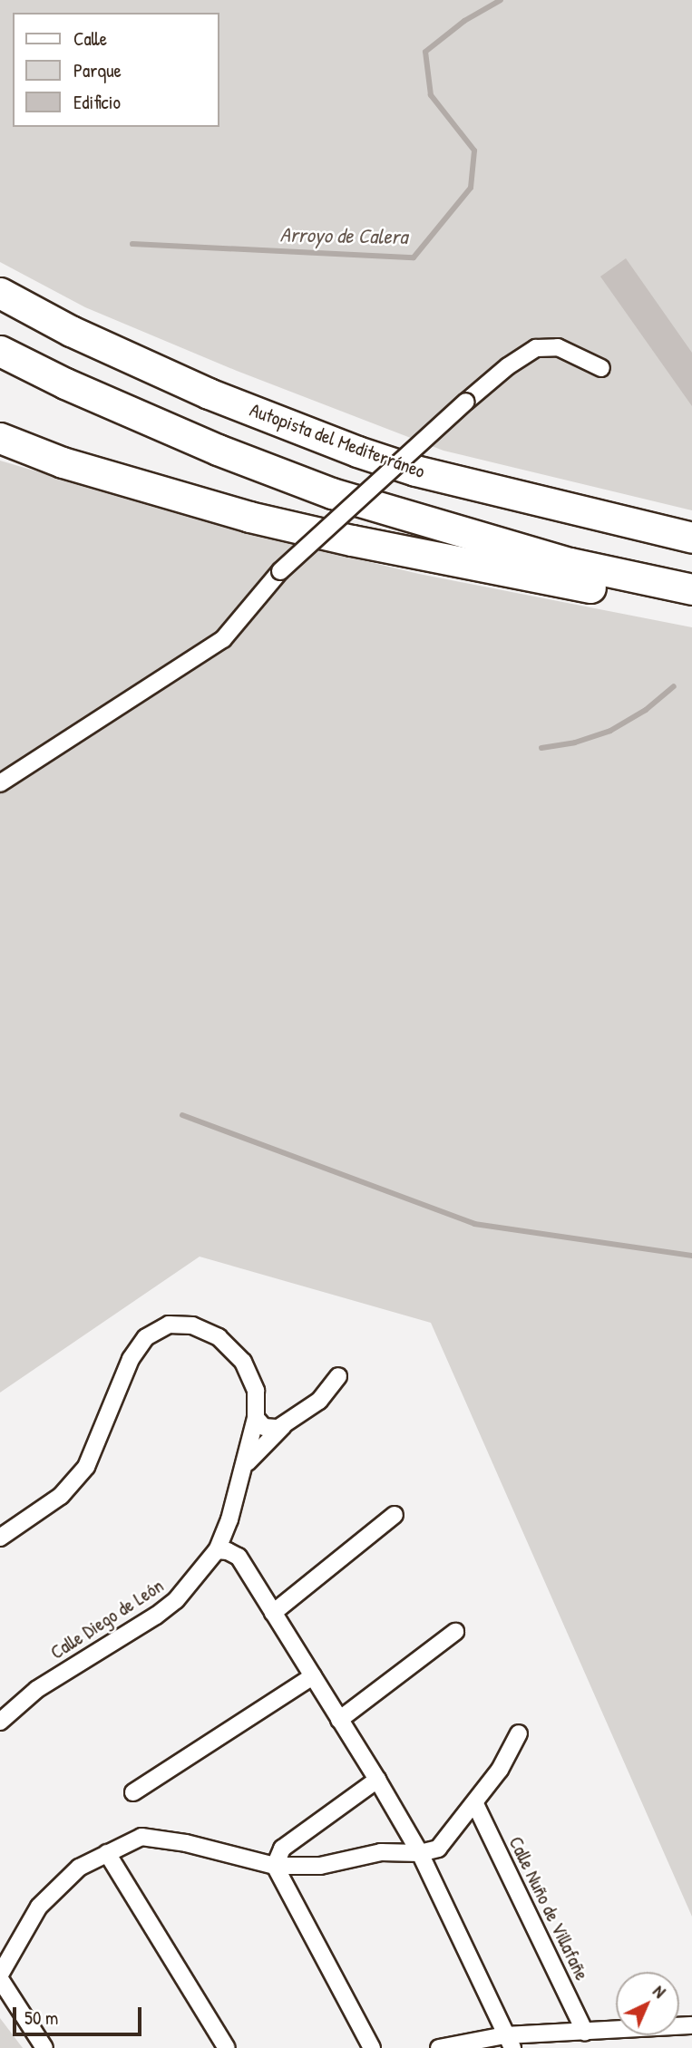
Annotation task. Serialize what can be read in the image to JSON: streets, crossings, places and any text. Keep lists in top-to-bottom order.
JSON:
{
  "streets": {
    "highway": ["Autopista del Mediterráneo"],
    "street": ["Calle Diego de León", "Calle Nuño de Villafañe"]
  },
  "water": ["Arroyo de Calera"],
  "legend": ["Calle", "Parque", "Edificio"],
  "scale_bar": "50 m",
  "north": "top right"
}
